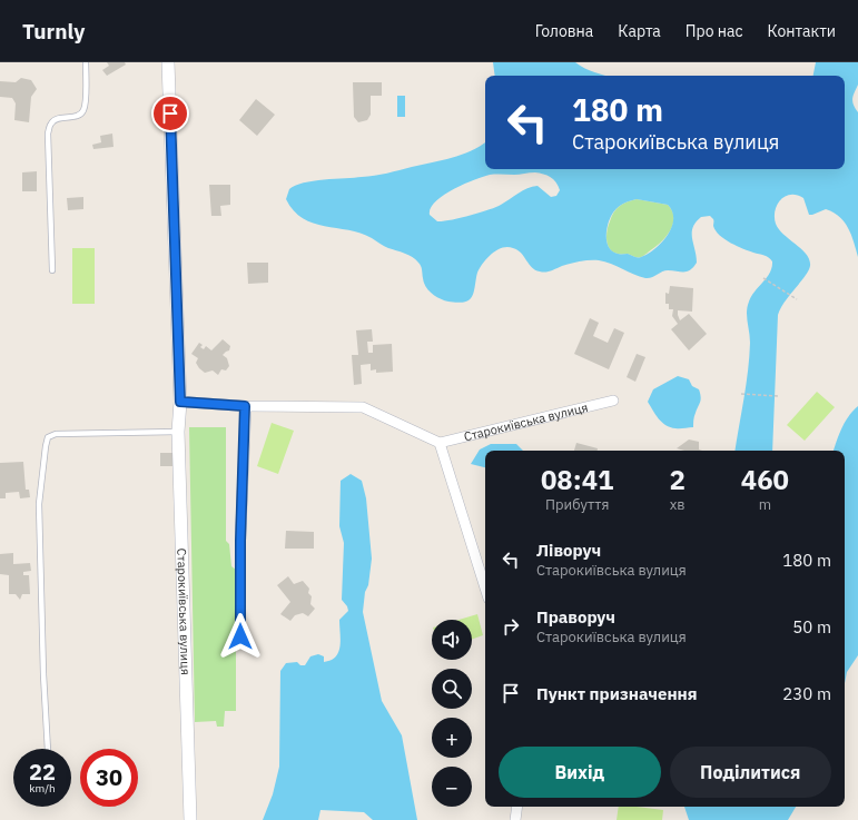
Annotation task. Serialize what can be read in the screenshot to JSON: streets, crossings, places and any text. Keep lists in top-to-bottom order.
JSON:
{
  "streets": {
    "street": ["Старокиївська вулиця"]
  },
  "page": {
    "header": "Turnly",
    "nav": [
      "Головна",
      "Карта",
      "Про нас",
      "Контакти"
    ],
    "turn": ["180 m", "Старокиївська вулиця"],
    "eta": [
      "08:41",
      "Прибуття",
      "2",
      "хв",
      "460",
      "m"
    ],
    "list": [
      {
        "name": "Ліворуч",
        "note": "Старокиївська вулиця",
        "value": "180 m"
      },
      {
        "name": "Праворуч",
        "note": "Старокиївська вулиця",
        "value": "50 m"
      },
      {
        "name": "Пункт призначення",
        "value": "230 m"
      }
    ],
    "map_buttons": ["+", "−"],
    "buttons": ["Вихід", "Поділитися"],
    "speed": "22 km/h",
    "limit": "30"
  }
}
